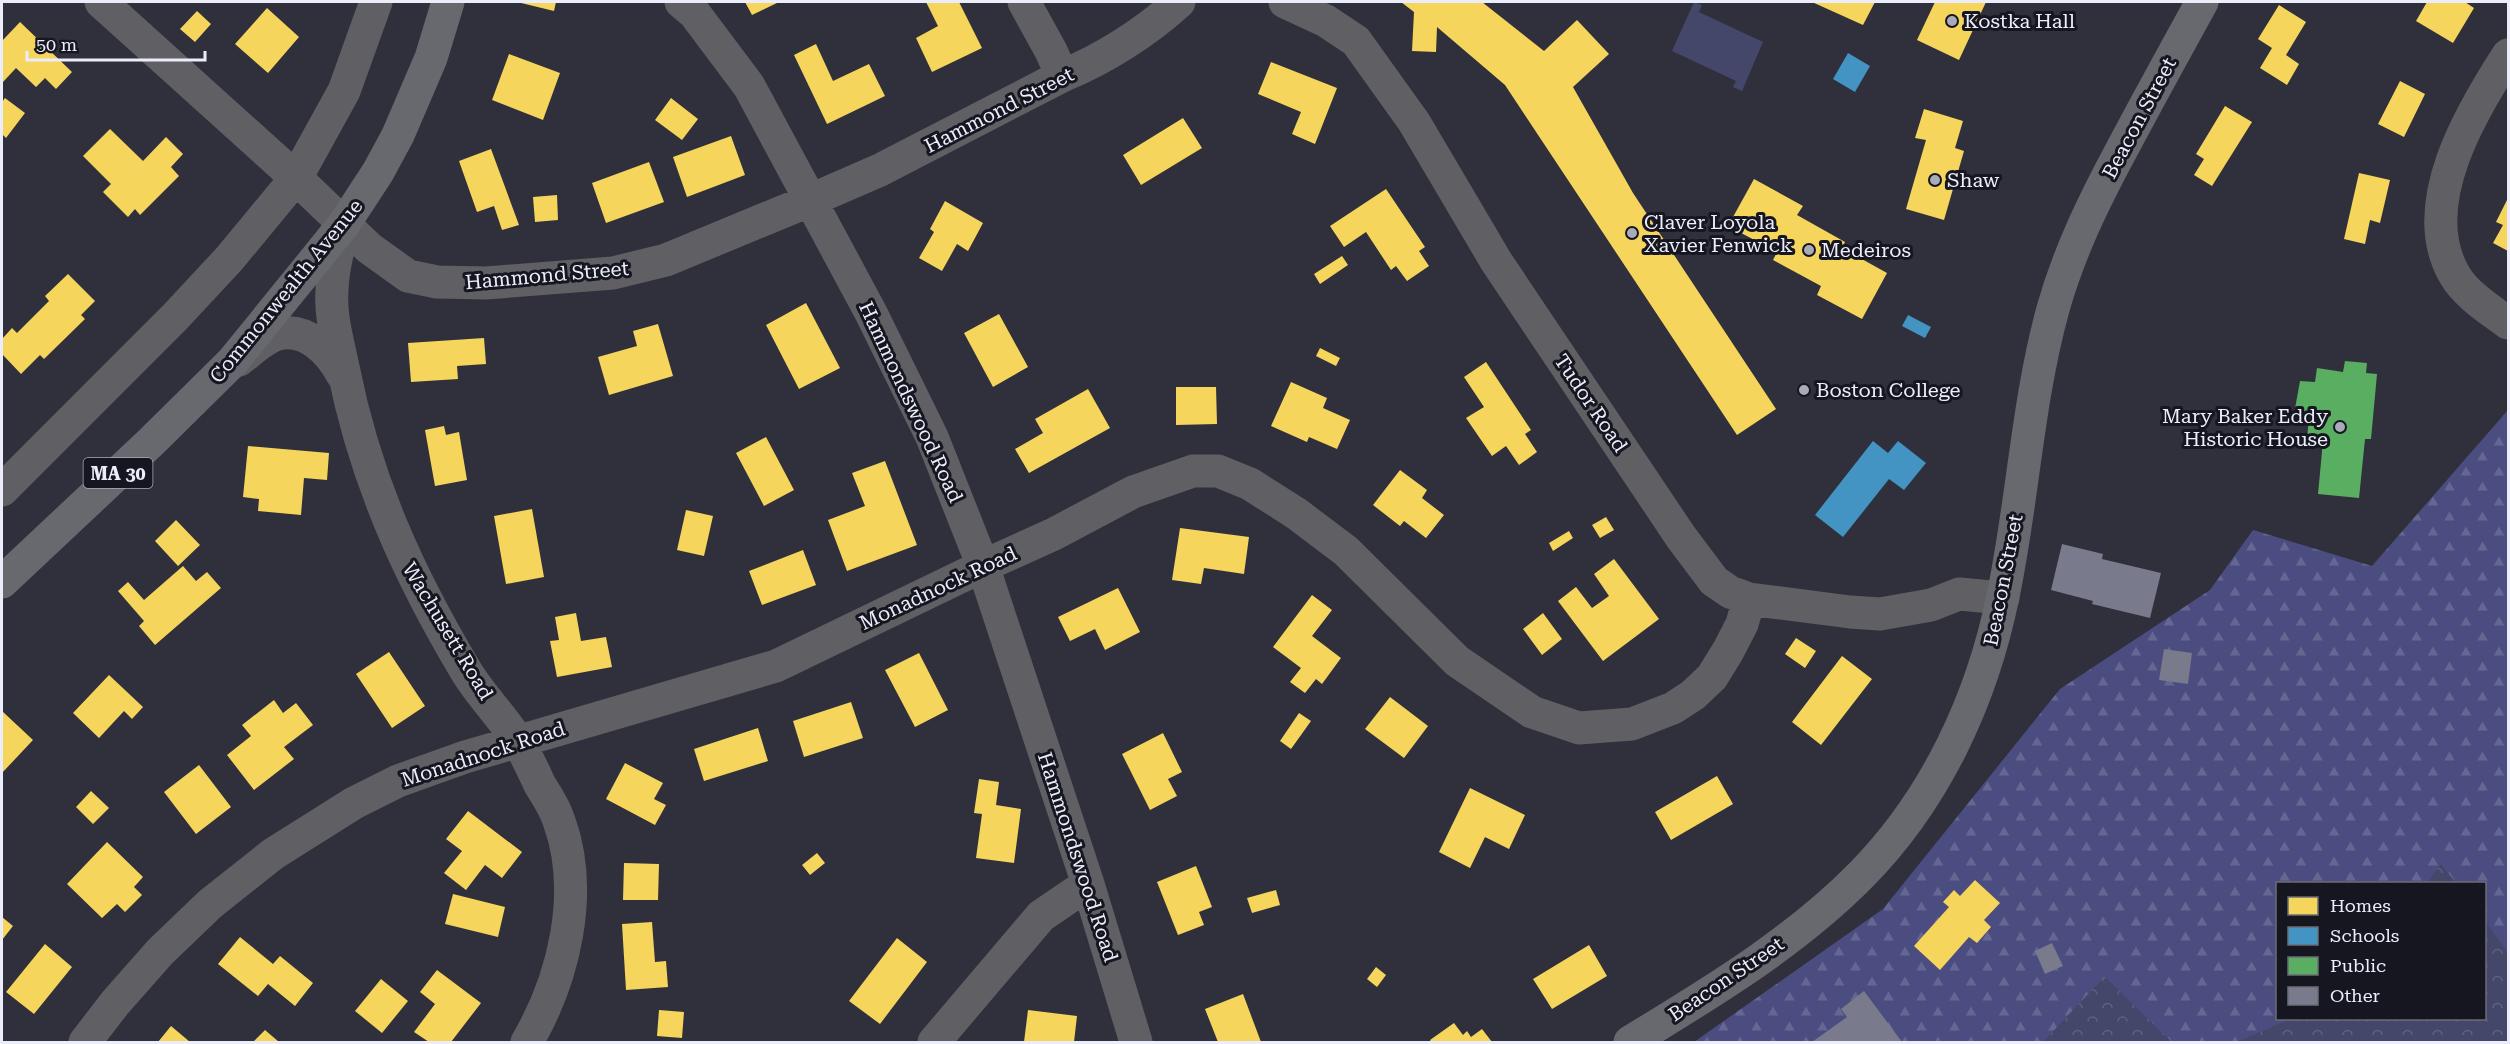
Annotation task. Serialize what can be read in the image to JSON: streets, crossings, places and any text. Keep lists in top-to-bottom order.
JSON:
{
  "streets": {
    "main road": ["Beacon Street", "Commonwealth Avenue", "MA 30"],
    "street": [
      "Hammond Street",
      "Hammondswood Road",
      "Tudor Road",
      "Monadnock Road",
      "Wachusett Road"
    ]
  },
  "crossings": [
    ["Hammond Street", "Commonwealth Avenue"],
    ["Hammond Street", "Hammondswood Road"],
    ["Hammond Street", "Wachusett Road"],
    ["Beacon Street", "Tudor Road"],
    ["Commonwealth Avenue", "Wachusett Road"],
    ["Hammondswood Road", "Monadnock Road"],
    ["Tudor Road", "Monadnock Road"],
    ["Monadnock Road", "Wachusett Road"]
  ],
  "places": [
    "Kostka Hall",
    "Shaw",
    "Claver Loyola Xavier Fenwick",
    "Medeiros",
    "Boston College",
    "Mary Baker Eddy Historic House"
  ],
  "legend": [
    "Homes",
    "Schools",
    "Public",
    "Other"
  ],
  "scale_bar": "50 m"
}
